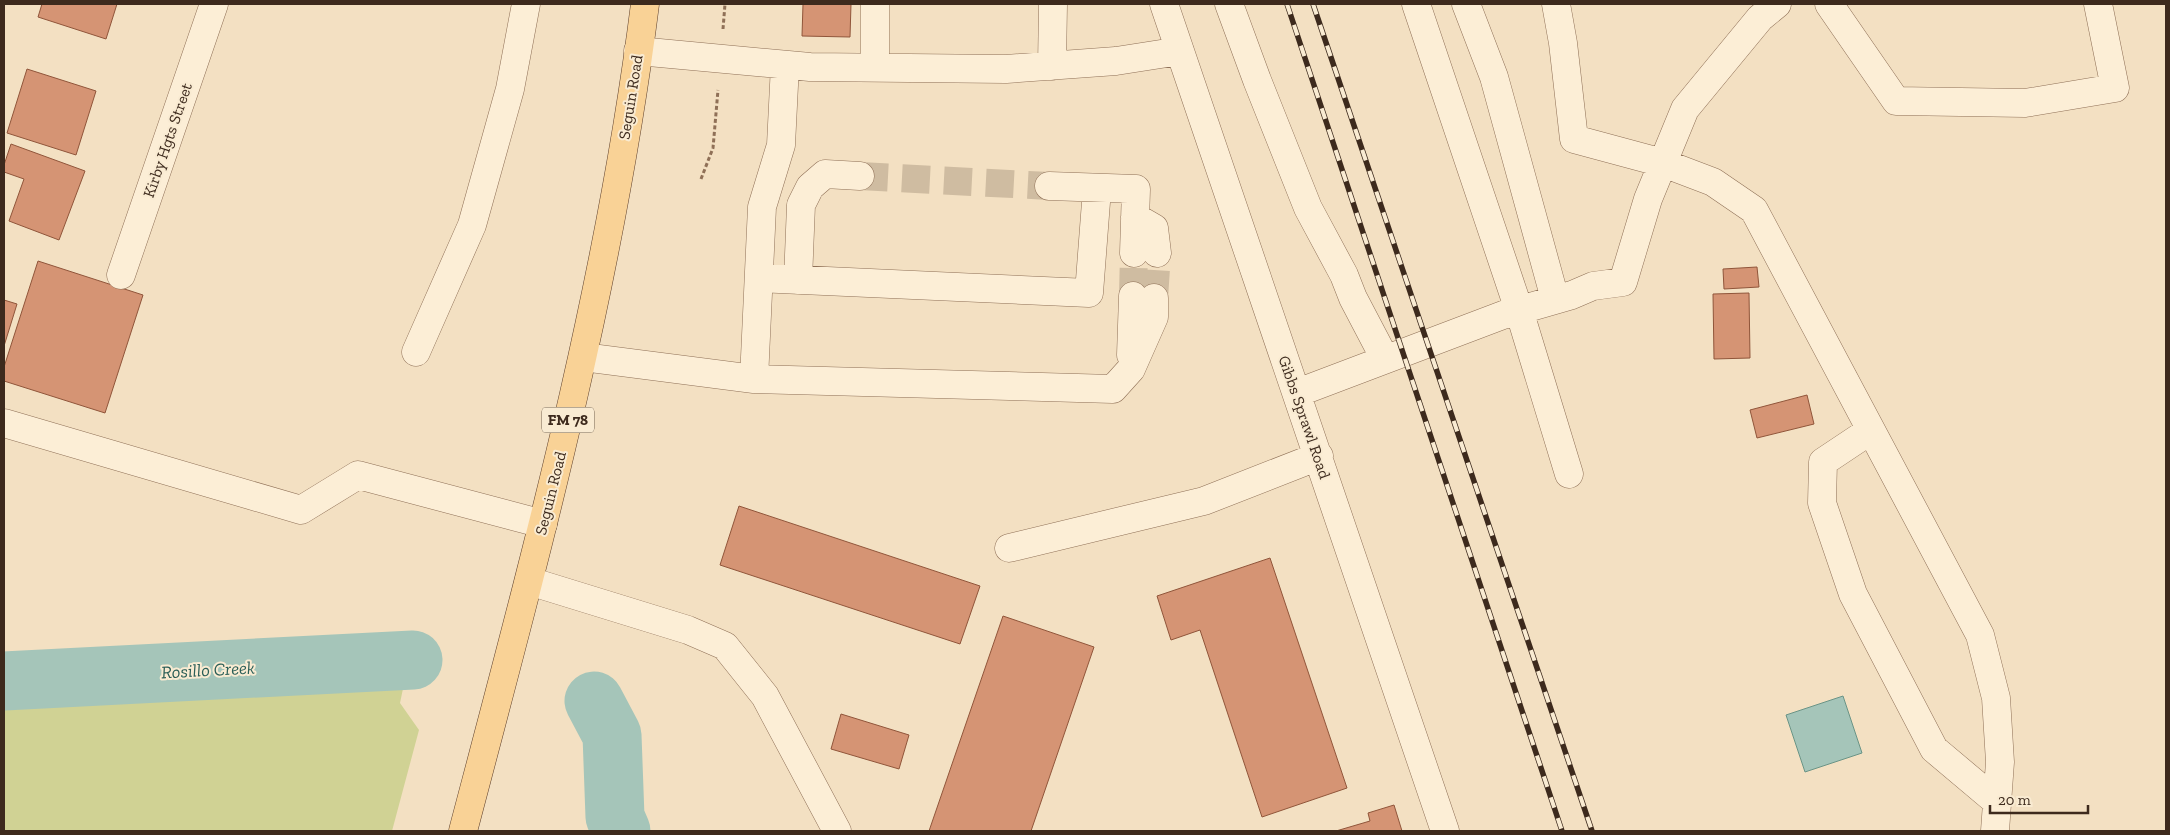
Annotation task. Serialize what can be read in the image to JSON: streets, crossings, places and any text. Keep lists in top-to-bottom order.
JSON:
{
  "streets": {
    "main road": ["Seguin Road", "FM 78"],
    "street": ["Kirby Hgts Street", "Gibbs Sprawl Road"]
  },
  "water": ["Rosillo Creek"],
  "scale_bar": "20 m"
}
